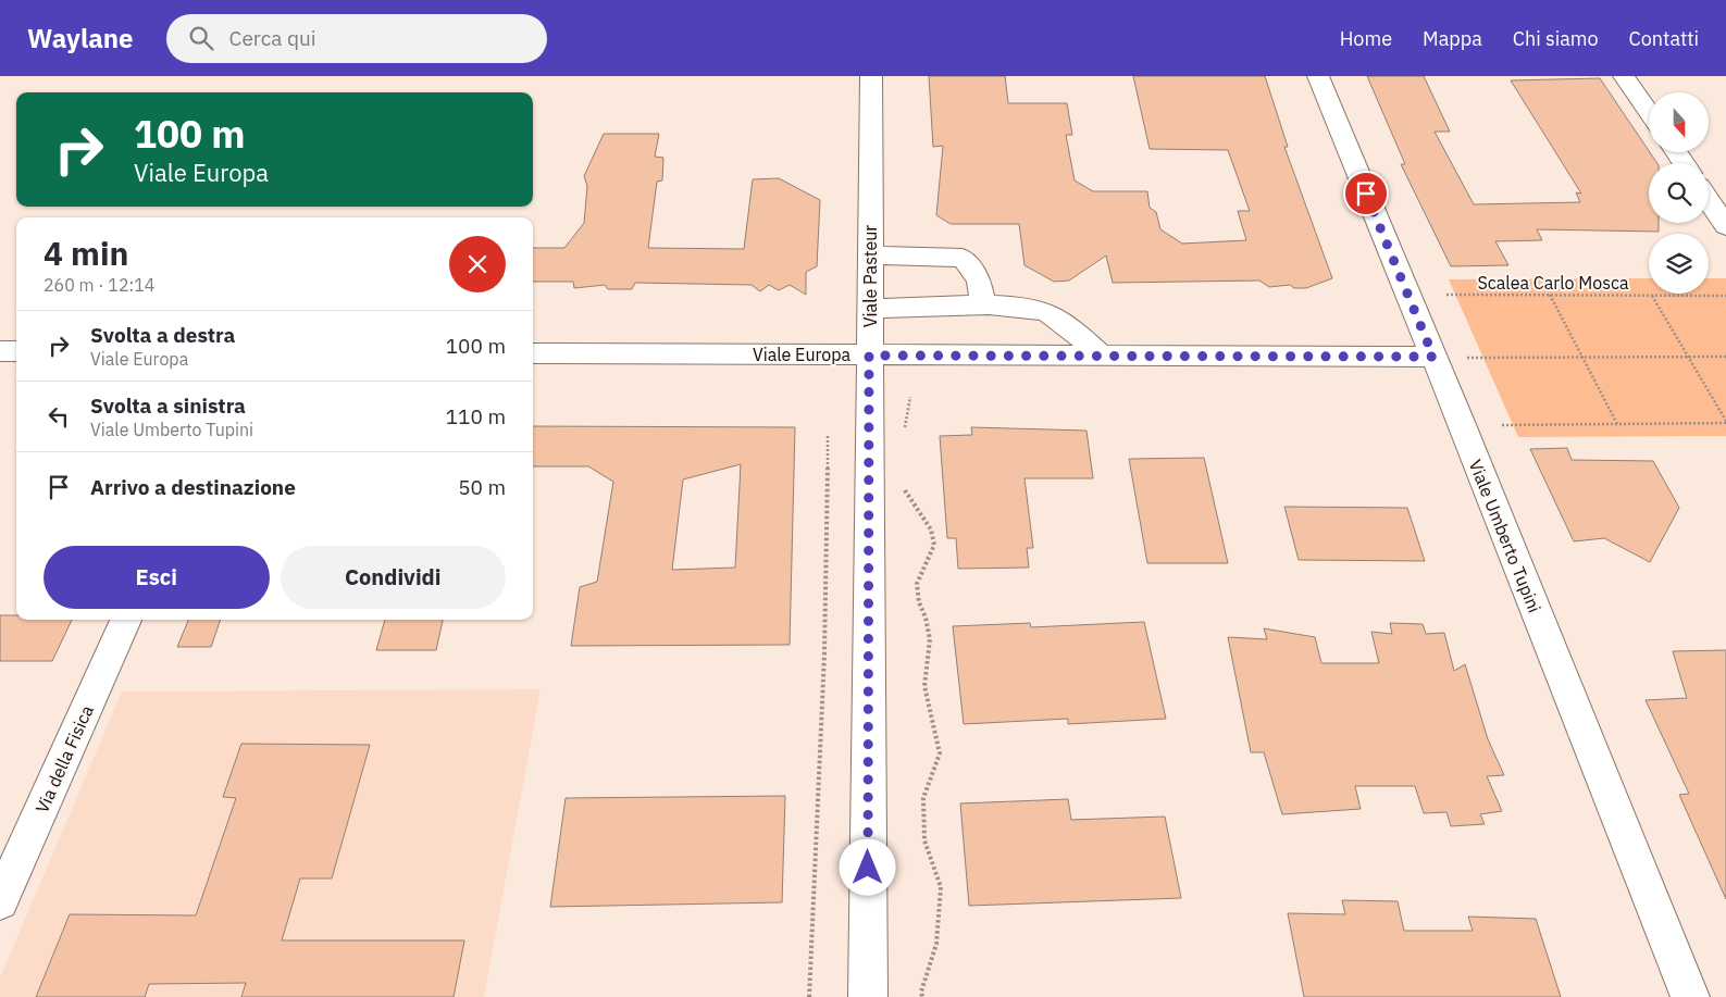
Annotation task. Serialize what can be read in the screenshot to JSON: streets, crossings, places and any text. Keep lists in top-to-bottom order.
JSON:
{
  "streets": {
    "street": [
      "Viale Pasteur",
      "Viale Europa",
      "Viale Umberto Tupini",
      "Via della Fisica"
    ],
    "path": ["Scalea Carlo Mosca"]
  },
  "crossings": [
    ["Viale Pasteur", "Viale Europa"],
    ["Viale Europa", "Viale Umberto Tupini"]
  ],
  "north": "bottom",
  "page": {
    "header": "Waylane",
    "search": "Cerca qui",
    "nav": [
      "Home",
      "Mappa",
      "Chi siamo",
      "Contatti"
    ],
    "turn": ["100 m", "Viale Europa"],
    "heading": ["4 min", "260 m · 12:14"],
    "list": [
      {
        "name": "Svolta a destra",
        "note": "Viale Europa",
        "value": "100 m"
      },
      {
        "name": "Svolta a sinistra",
        "note": "Viale Umberto Tupini",
        "value": "110 m"
      },
      {
        "name": "Arrivo a destinazione",
        "value": "50 m"
      }
    ],
    "buttons": ["Esci", "Condividi"]
  }
}
